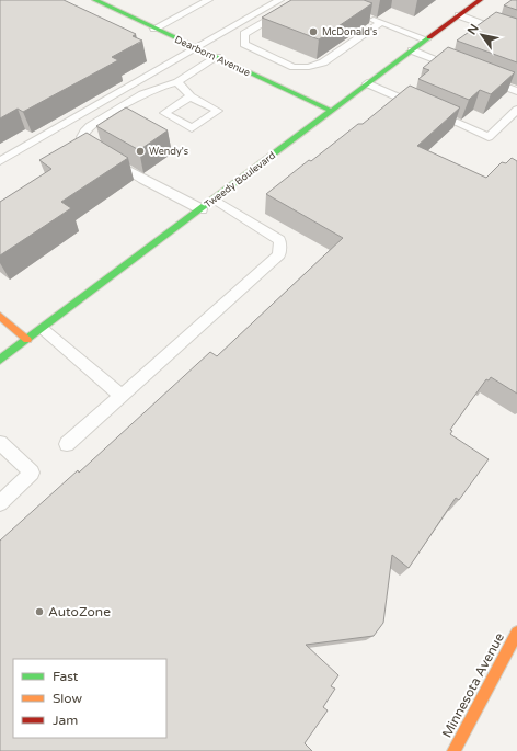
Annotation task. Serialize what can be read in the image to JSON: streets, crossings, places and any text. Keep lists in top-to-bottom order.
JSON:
{
  "streets": {
    "main road": ["Dearborn Avenue", "Tweedy Boulevard", "Minnesota Avenue"]
  },
  "crossings": [
    ["Dearborn Avenue", "Tweedy Boulevard"]
  ],
  "places": ["McDonald's", "Wendy's", "AutoZone"],
  "legend": ["Fast", "Slow", "Jam"],
  "north": "top left"
}
